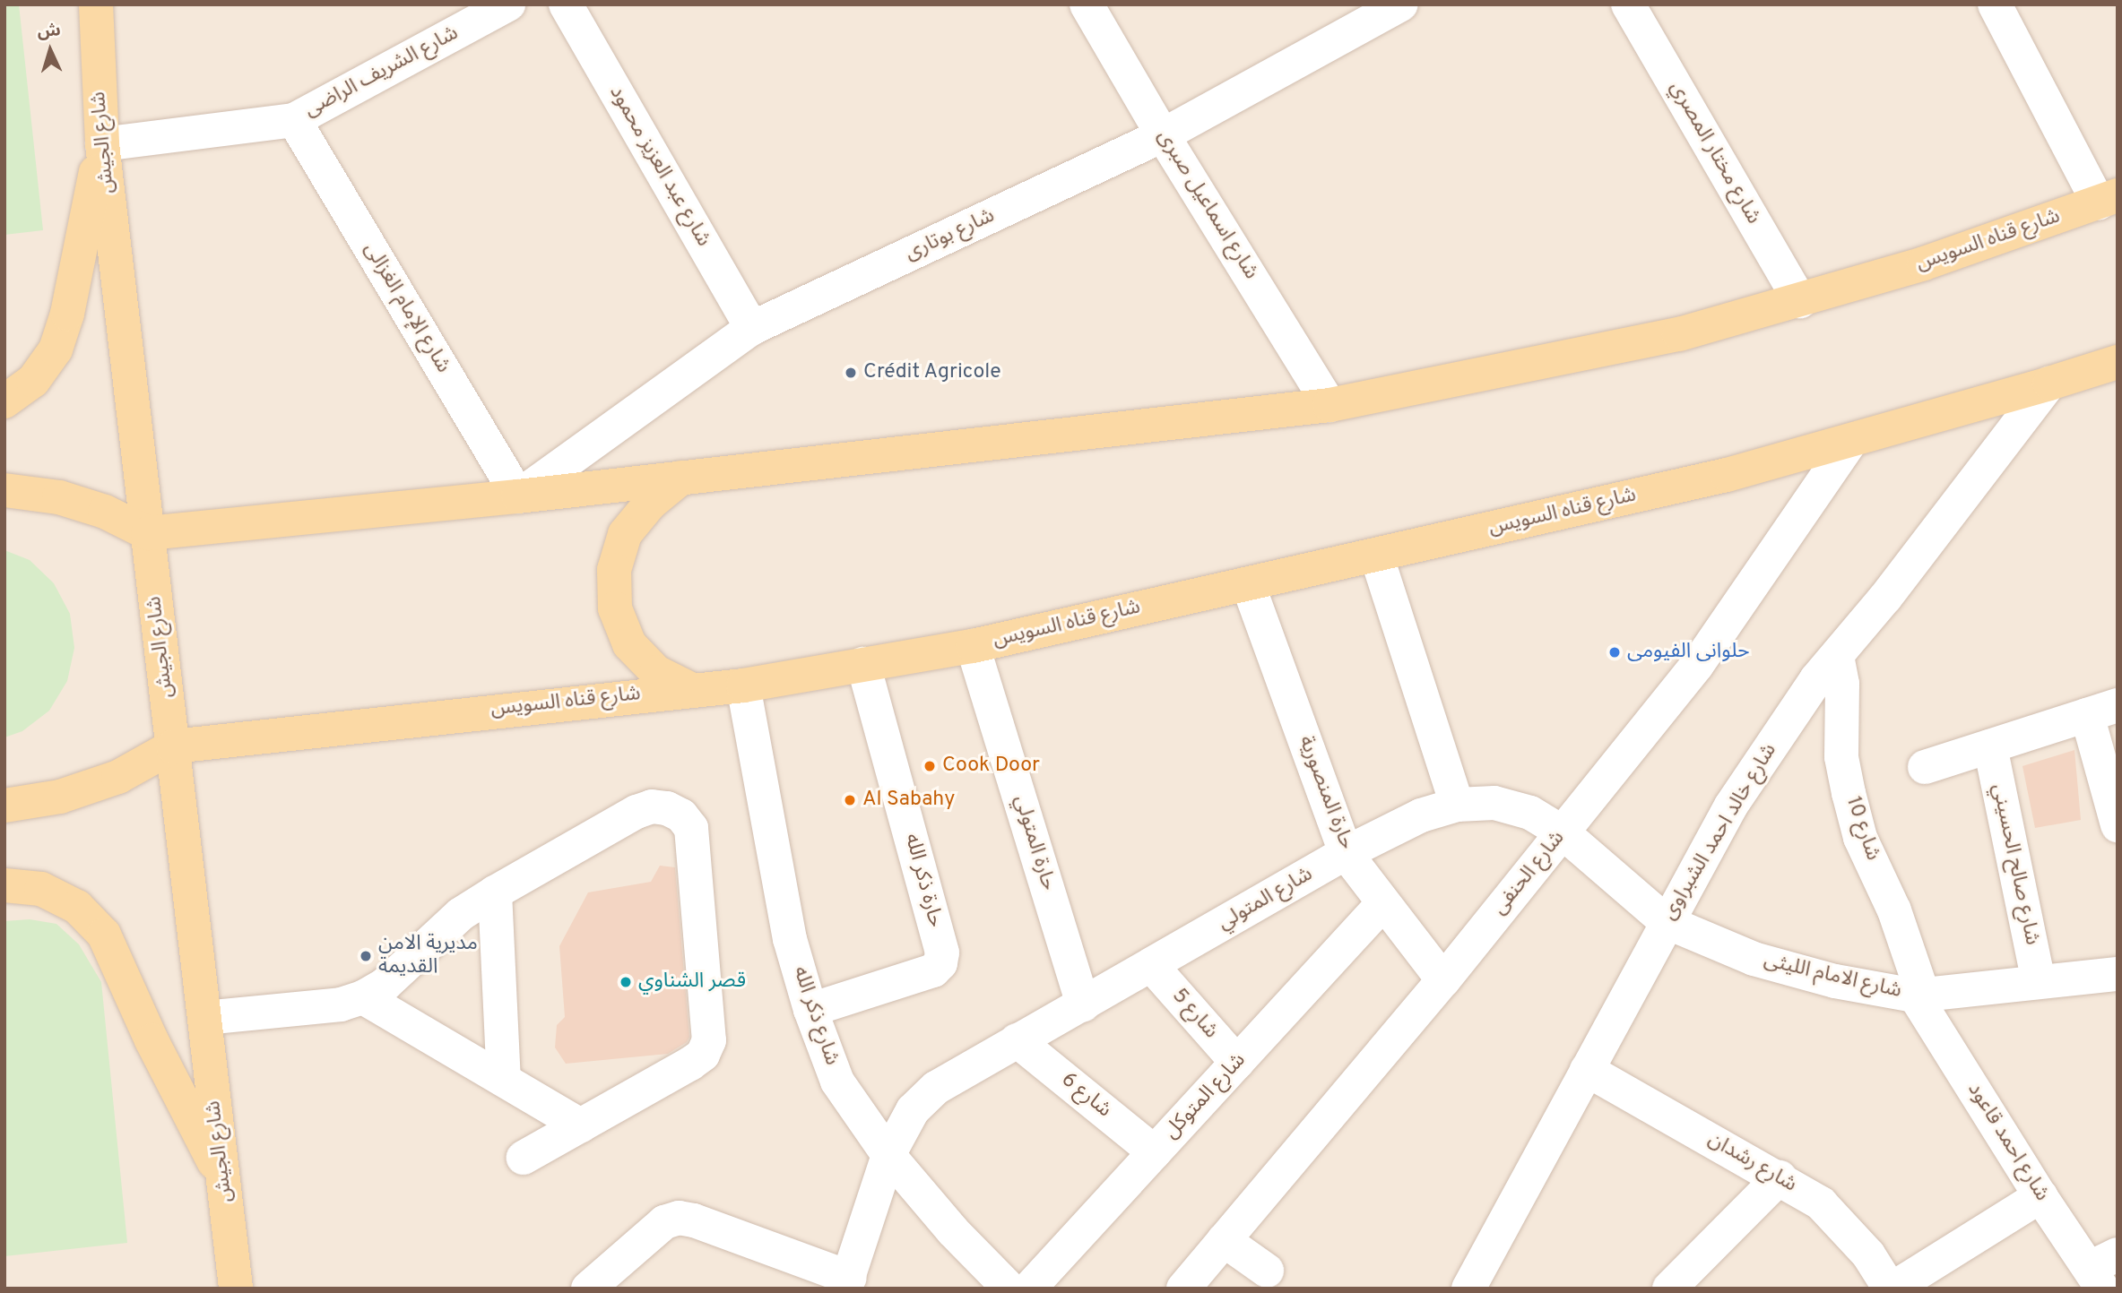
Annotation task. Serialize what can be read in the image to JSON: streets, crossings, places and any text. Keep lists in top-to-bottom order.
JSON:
{
  "streets": {
    "main road": ["شارع الجيش", "شارع قناه السويس"],
    "street": [
      "شارع الشريف الراضى",
      "شارع مختار المصري",
      "شارع عبد العزيز محمود",
      "شارع اسماعيل صبرى",
      "شارع بوتارى",
      "شارع الإمام الغزالى",
      "حارة المنصورية",
      "شارع 10",
      "شارع خالد احمد الشبراوى",
      "حارة المتولي",
      "شارع صالح الحسيني",
      "شارع الحنفى",
      "حارة ذكر الله",
      "شارع المتولي",
      "شارع الامام الليثى",
      "شارع 5",
      "شارع ذكر الله",
      "شارع 6",
      "شارع المتوكل",
      "شارع احمد قاعود",
      "شارع رشدان"
    ]
  },
  "crossings": [
    ["شارع الشريف الراضى", "شارع الجيش"],
    ["شارع الشريف الراضى", "شارع الإمام الغزالى"],
    ["شارع الجيش", "شارع قناه السويس"],
    ["شارع مختار المصري", "شارع قناه السويس"],
    ["شارع عبد العزيز محمود", "شارع بوتارى"],
    ["شارع اسماعيل صبرى", "شارع بوتارى"],
    ["شارع اسماعيل صبرى", "شارع قناه السويس"],
    ["شارع بوتارى", "شارع قناه السويس"],
    ["شارع بوتارى", "شارع الإمام الغزالى"],
    ["شارع قناه السويس", "شارع الإمام الغزالى"],
    ["شارع قناه السويس", "حارة المنصورية"],
    ["شارع قناه السويس", "شارع خالد احمد الشبراوى"],
    ["شارع قناه السويس", "حارة المتولي"],
    ["شارع قناه السويس", "شارع الحنفى"],
    ["شارع قناه السويس", "حارة ذكر الله"],
    ["شارع قناه السويس", "شارع ذكر الله"],
    ["حارة المنصورية", "شارع الحنفى"],
    ["حارة المنصورية", "شارع المتولي"],
    ["حارة المنصورية", "شارع المتوكل"],
    ["شارع 10", "شارع خالد احمد الشبراوى"],
    ["شارع 10", "شارع الامام الليثى"],
    ["شارع 10", "شارع احمد قاعود"],
    ["شارع خالد احمد الشبراوى", "شارع المتولي"],
    ["شارع خالد احمد الشبراوى", "شارع الامام الليثى"],
    ["شارع خالد احمد الشبراوى", "شارع رشدان"],
    ["حارة المتولي", "شارع المتولي"],
    ["شارع صالح الحسيني", "شارع الامام الليثى"],
    ["شارع الحنفى", "شارع المتولي"],
    ["حارة ذكر الله", "شارع ذكر الله"],
    ["شارع المتولي", "شارع الامام الليثى"],
    ["شارع المتولي", "شارع 5"],
    ["شارع المتولي", "شارع ذكر الله"],
    ["شارع المتولي", "شارع 6"],
    ["شارع الامام الليثى", "شارع احمد قاعود"],
    ["شارع 5", "شارع المتوكل"],
    ["شارع 6", "شارع المتوكل"]
  ],
  "places": [
    "Crédit Agricole",
    "حلوانى الفيومى",
    "Cook Door",
    "Al Sabahy",
    "مديرية الامن القديمة",
    "قصر الشناوي"
  ],
  "north": "top"
}
